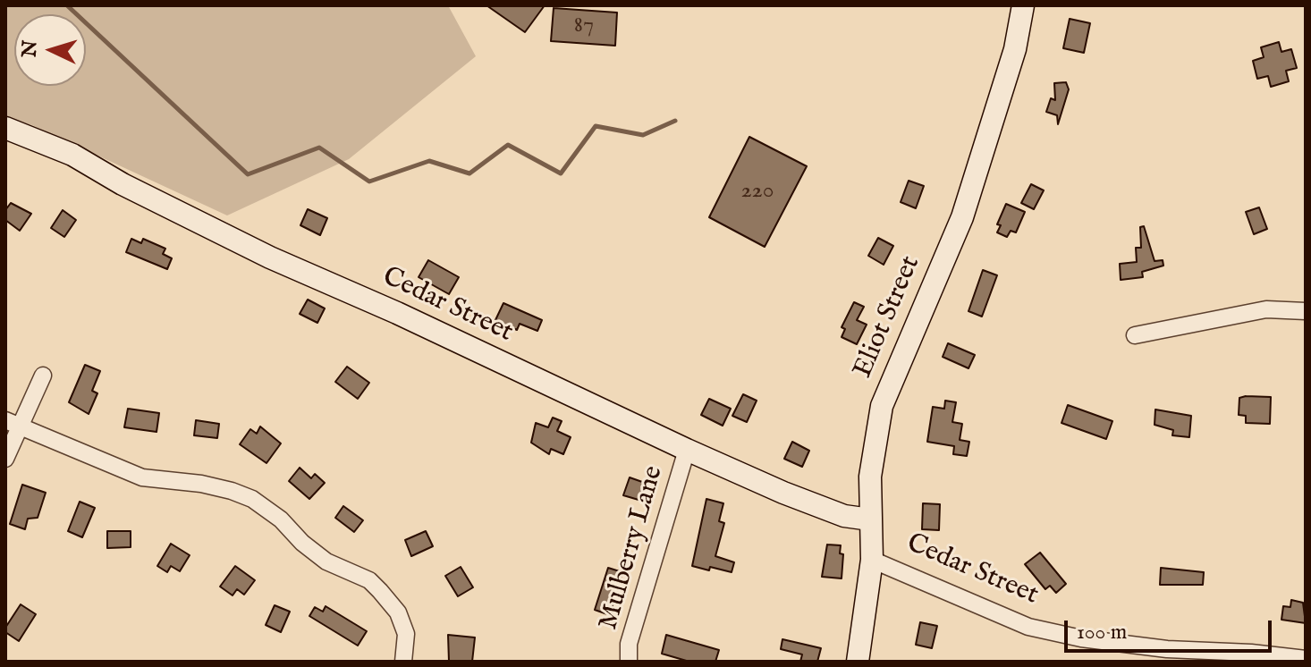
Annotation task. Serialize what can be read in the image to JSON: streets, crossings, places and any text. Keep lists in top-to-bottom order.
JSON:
{
  "streets": {
    "street": ["Cedar Street", "Eliot Street", "Mulberry Lane"]
  },
  "crossings": [
    ["Cedar Street", "Eliot Street"],
    ["Cedar Street", "Mulberry Lane"]
  ],
  "house_numbers": ["87", "220"],
  "scale_bar": "100 m",
  "north": "left"
}
